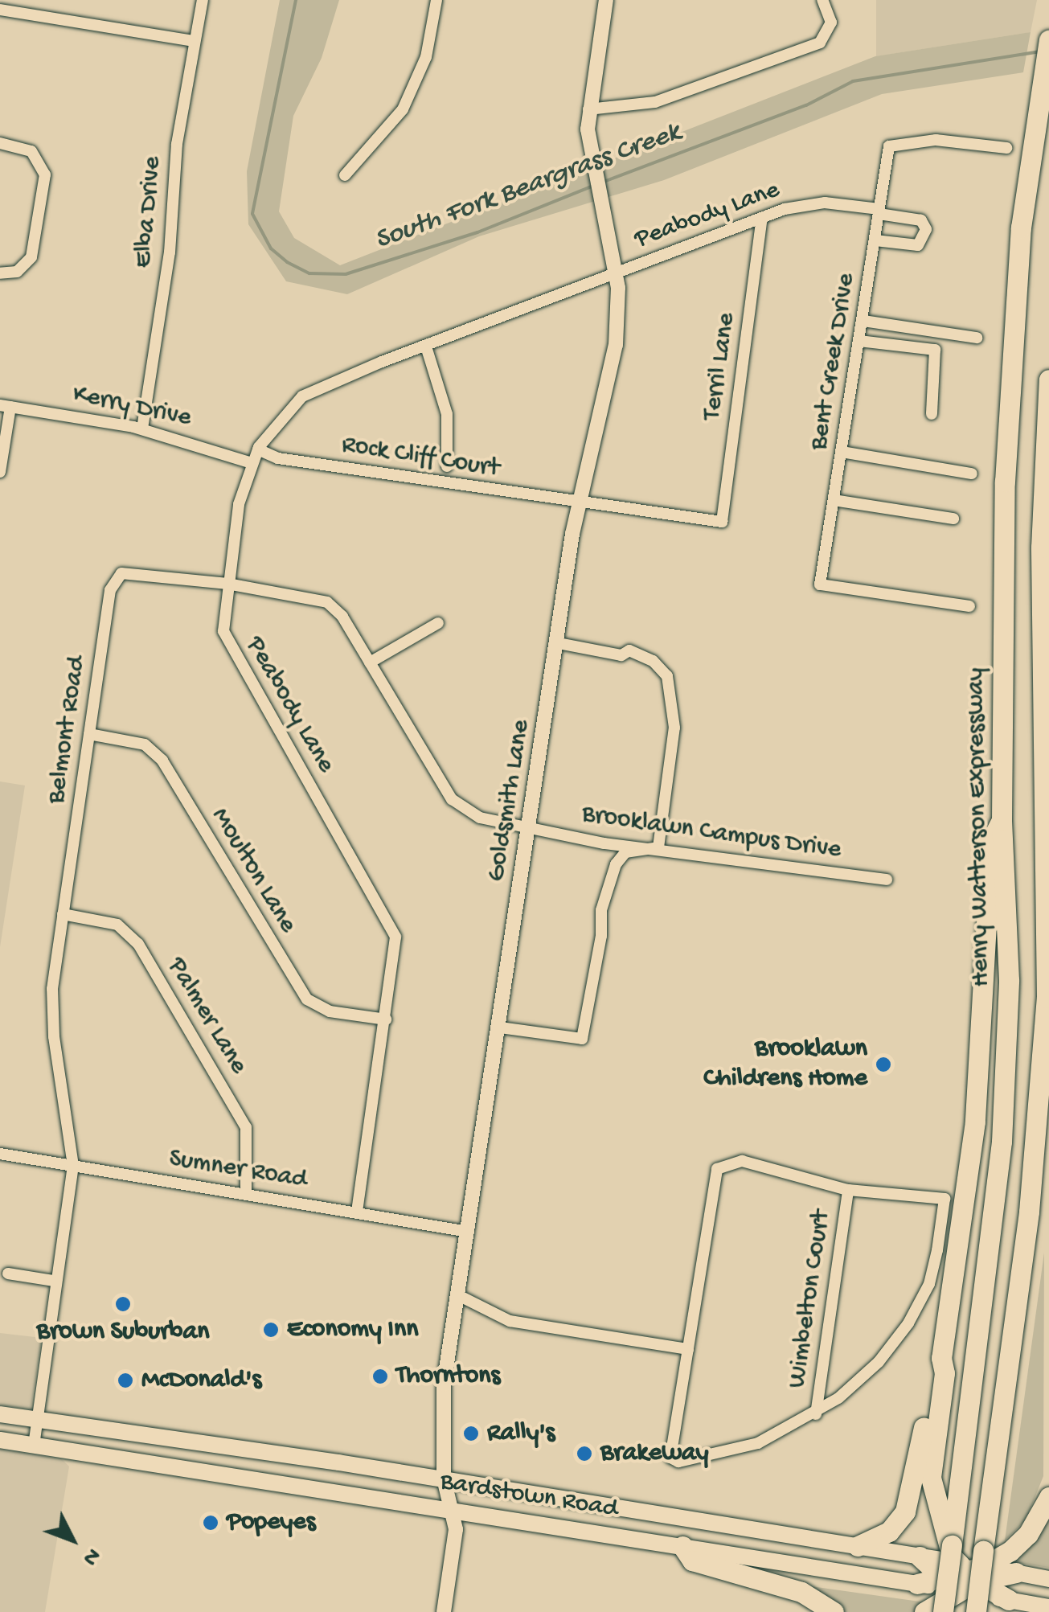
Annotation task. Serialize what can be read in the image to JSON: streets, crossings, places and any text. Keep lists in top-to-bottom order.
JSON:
{
  "streets": {
    "highway": ["Henry Watterson Expressway"],
    "main road": ["Bardstown Road"],
    "street": [
      "Elba Drive",
      "Peabody Lane",
      "Bent Creek Drive",
      "Terril Lane",
      "Kerry Drive",
      "Rock Cliff Court",
      "Belmont Road",
      "Goldsmith Lane",
      "Brooklawn Campus Drive",
      "Moulton Lane",
      "Palmer Lane",
      "Sumner Road",
      "Wimbelton Court"
    ]
  },
  "crossings": [
    ["Elba Drive", "Kerry Drive"],
    ["Peabody Lane", "Bent Creek Drive"],
    ["Peabody Lane", "Terril Lane"],
    ["Peabody Lane", "Kerry Drive"],
    ["Peabody Lane", "Rock Cliff Court"],
    ["Peabody Lane", "Belmont Road"],
    ["Peabody Lane", "Goldsmith Lane"],
    ["Peabody Lane", "Moulton Lane"],
    ["Peabody Lane", "Sumner Road"],
    ["Terril Lane", "Rock Cliff Court"],
    ["Rock Cliff Court", "Goldsmith Lane"],
    ["Belmont Road", "Goldsmith Lane"],
    ["Belmont Road", "Brooklawn Campus Drive"],
    ["Belmont Road", "Moulton Lane"],
    ["Belmont Road", "Palmer Lane"],
    ["Belmont Road", "Sumner Road"],
    ["Belmont Road", "Bardstown Road"],
    ["Goldsmith Lane", "Brooklawn Campus Drive"],
    ["Goldsmith Lane", "Sumner Road"],
    ["Goldsmith Lane", "Bardstown Road"],
    ["Palmer Lane", "Sumner Road"]
  ],
  "water": ["South Fork Beargrass Creek"],
  "places": [
    "Brooklawn Childrens Home",
    "Brown Suburban",
    "Economy Inn",
    "Thorntons",
    "McDonald's",
    "Rally's",
    "Brakeway",
    "Popeyes"
  ],
  "north": "bottom right"
}
